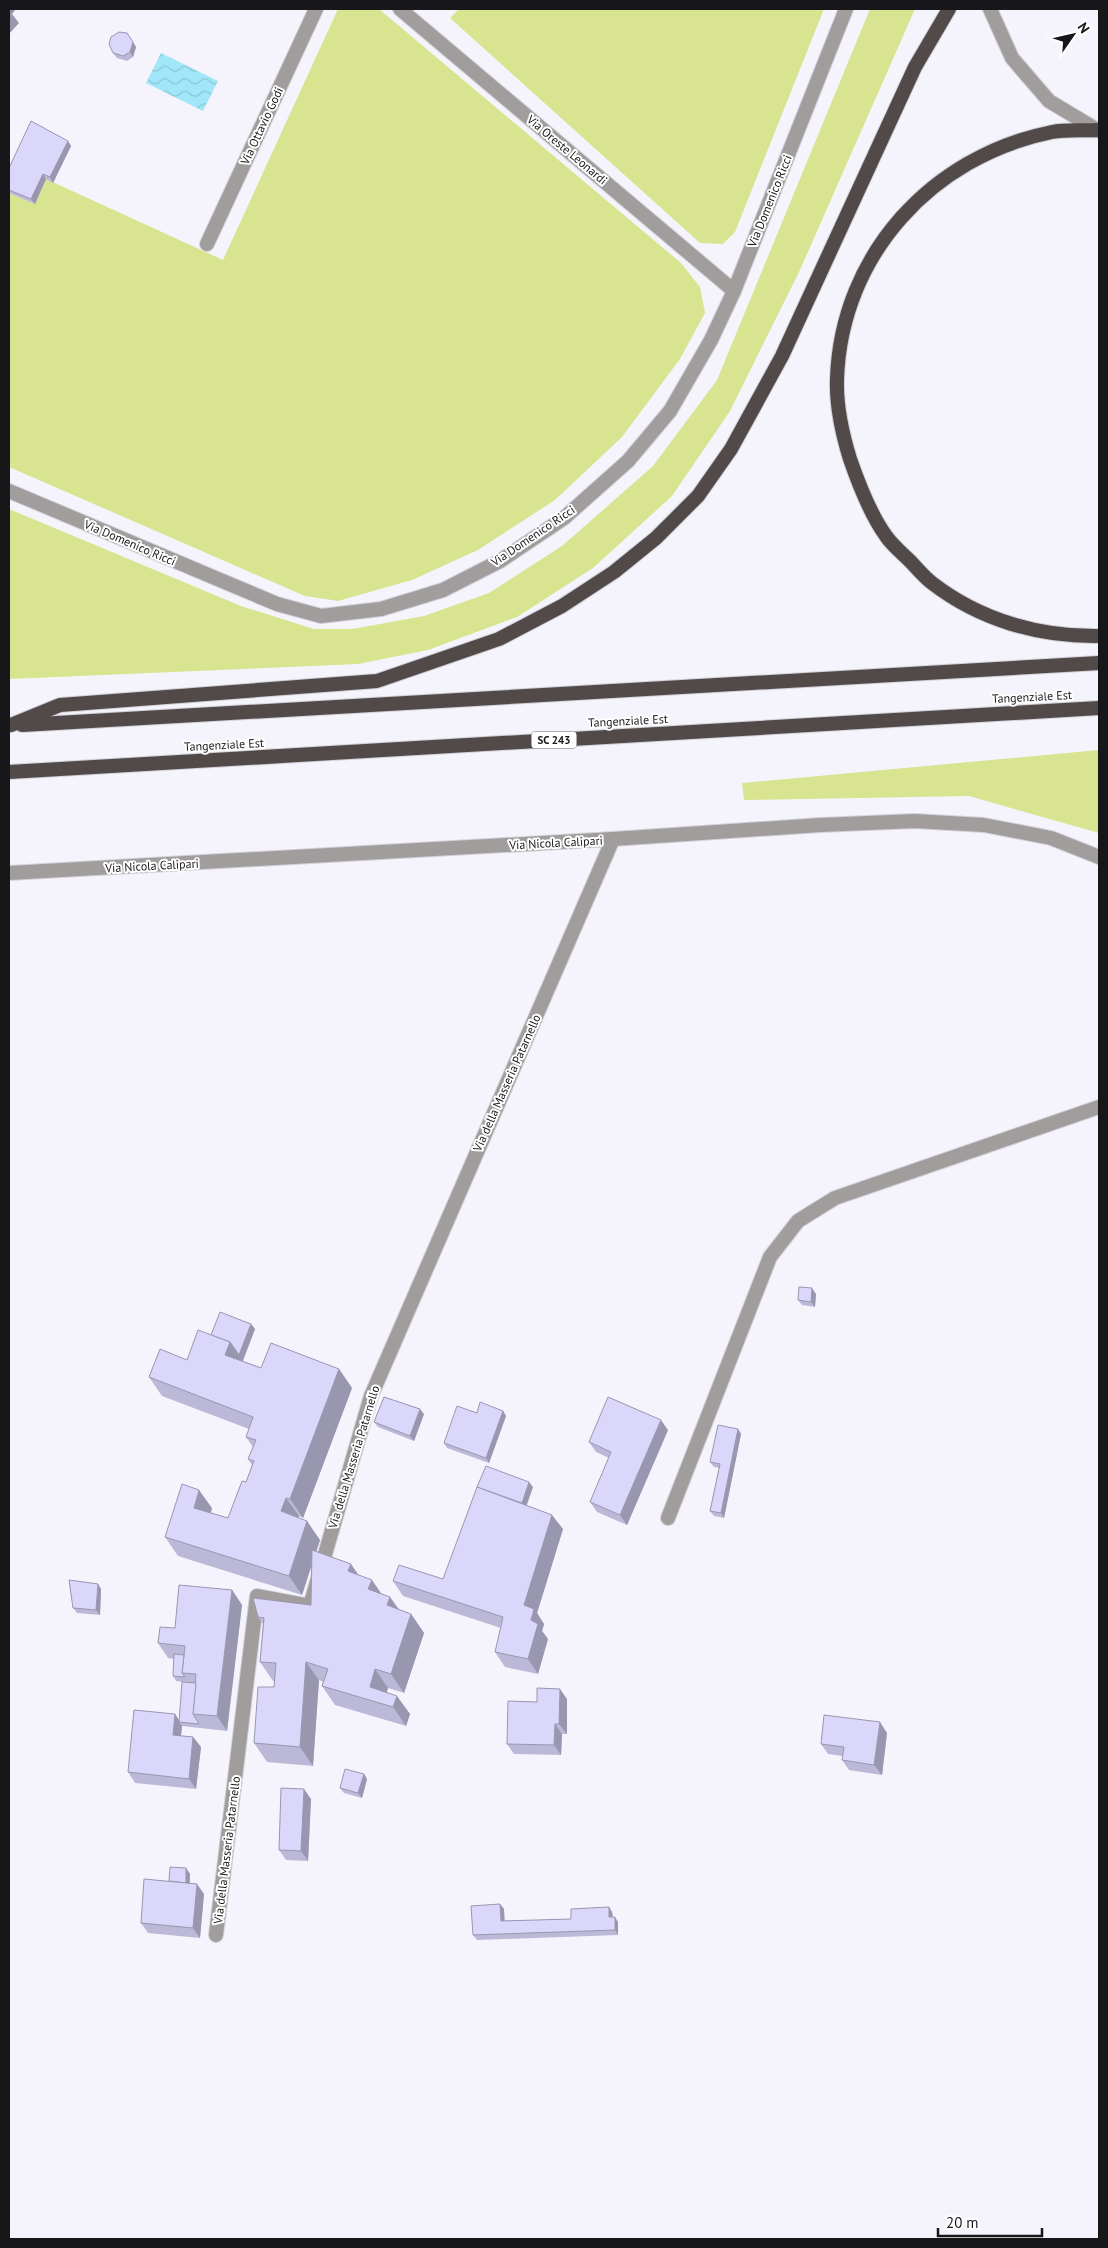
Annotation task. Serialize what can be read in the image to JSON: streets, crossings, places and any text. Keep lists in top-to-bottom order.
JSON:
{
  "streets": {
    "highway": ["Tangenziale Est", "SC 243"],
    "street": [
      "Via Ottavio Godi",
      "Via Oreste Leonardi",
      "Via Domenico Ricci",
      "Via Nicola Calipari",
      "Via della Masseria Patarnello"
    ]
  },
  "crossings": [
    ["Via Oreste Leonardi", "Via Domenico Ricci"],
    ["Via Nicola Calipari", "Via della Masseria Patarnello"]
  ],
  "scale_bar": "20 m",
  "north": "top right"
}
